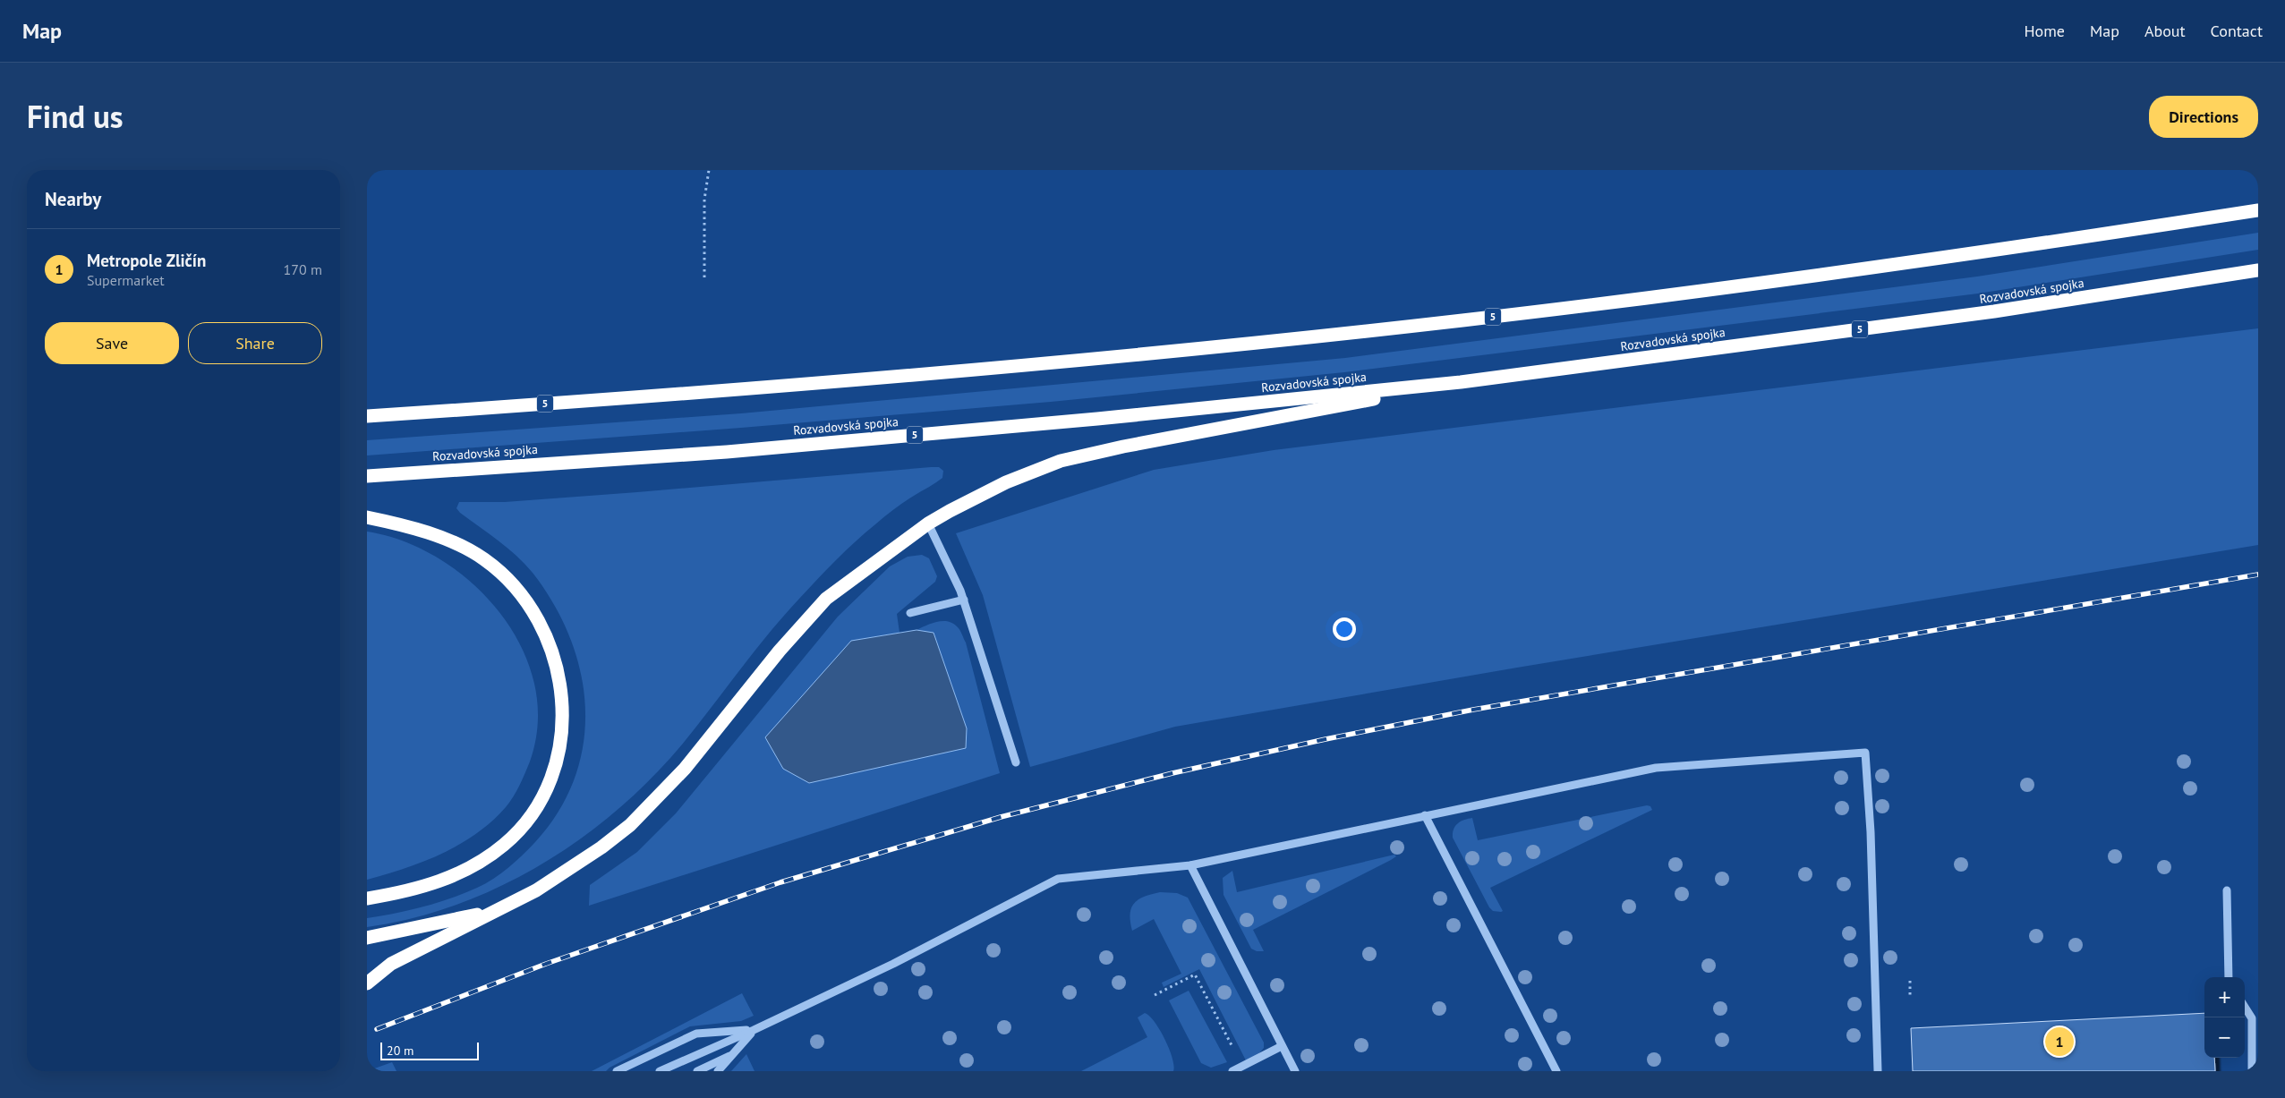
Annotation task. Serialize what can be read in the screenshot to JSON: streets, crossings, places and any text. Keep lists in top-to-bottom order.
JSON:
{
  "streets": {
    "highway": ["Rozvadovská spojka", "5"]
  },
  "scale_bar": "20 m",
  "page": {
    "header": "Map",
    "nav": [
      "Home",
      "Map",
      "About",
      "Contact"
    ],
    "title": "Find us",
    "buttons": [
      "Directions",
      ["Save", "Share"]
    ],
    "heading": "Nearby",
    "list": [
      {
        "mark": "1",
        "name": "Metropole Zličín",
        "note": "Supermarket",
        "value": "170 m"
      }
    ],
    "map_buttons": ["+", "−"],
    "pins": "1",
    "scale": "20 m"
  }
}
